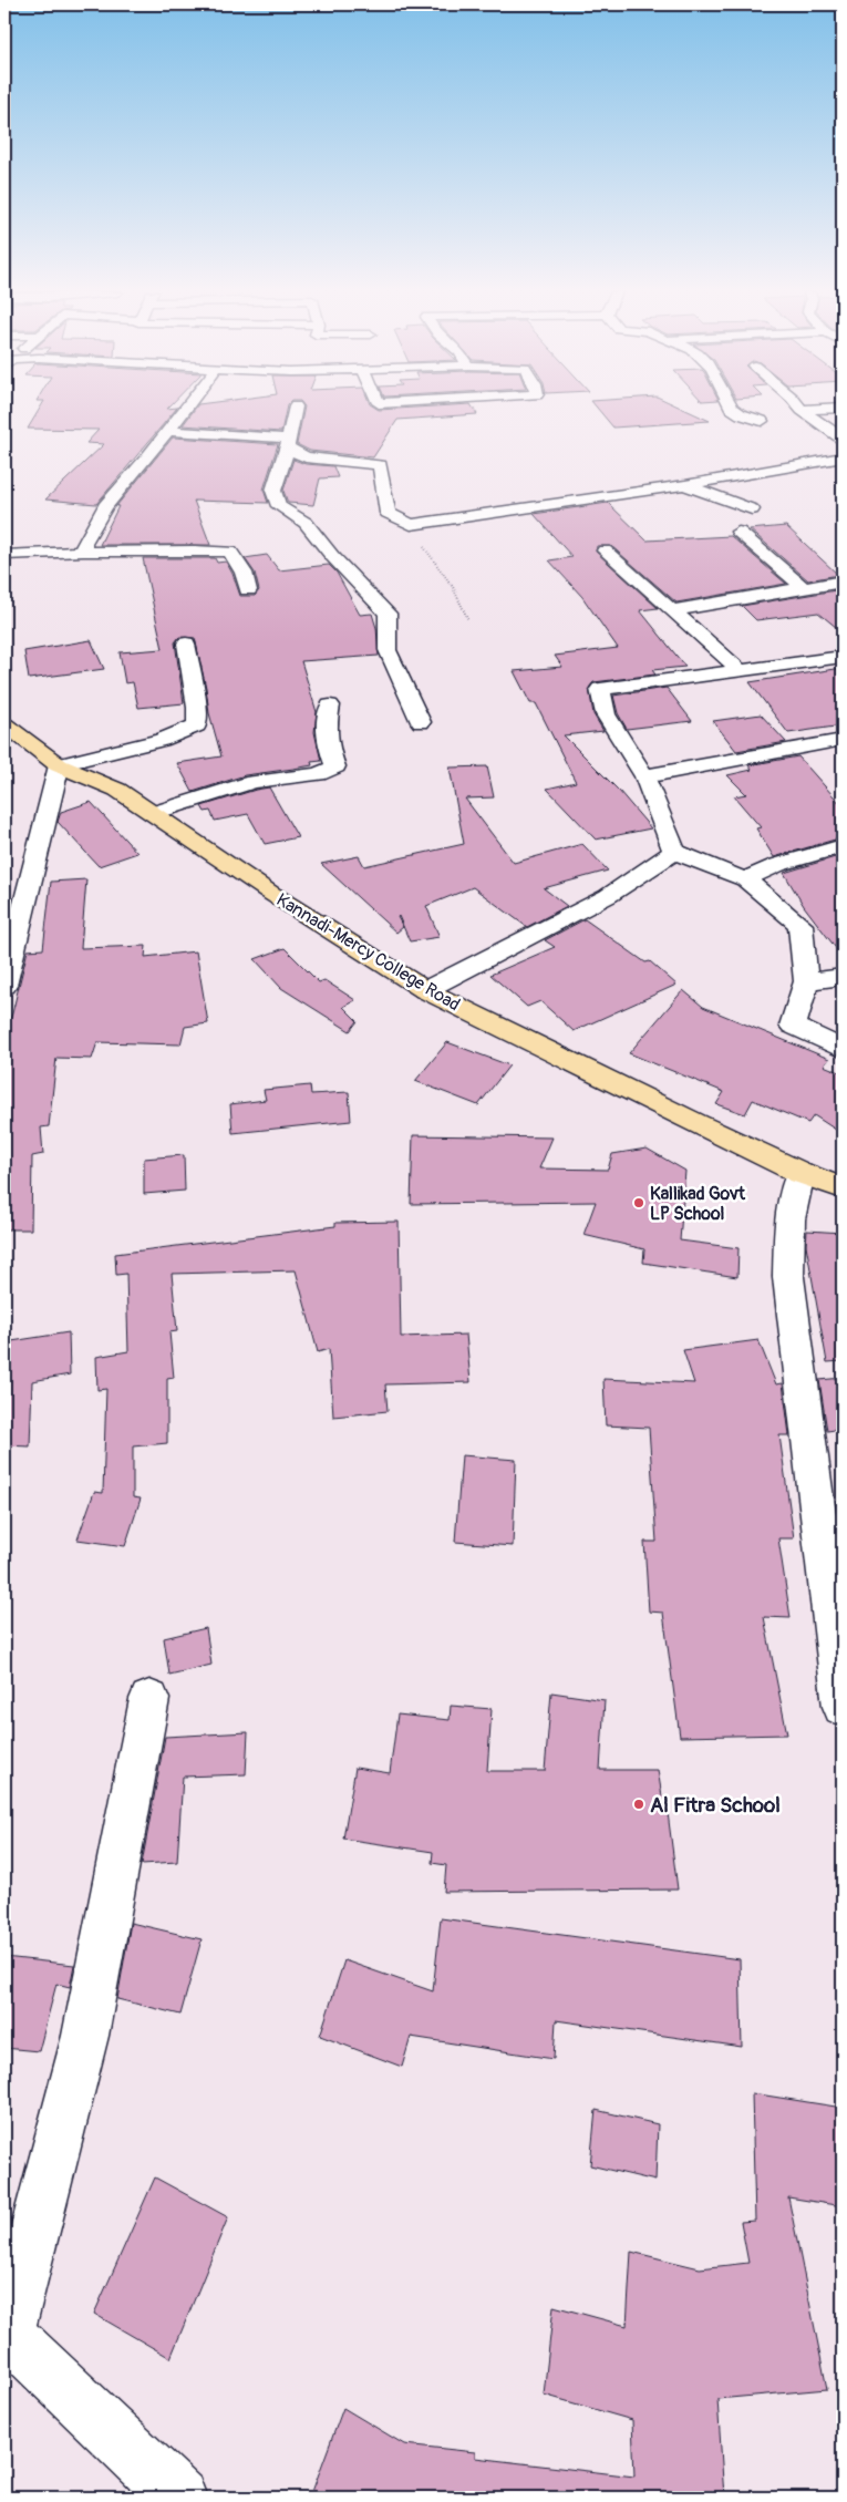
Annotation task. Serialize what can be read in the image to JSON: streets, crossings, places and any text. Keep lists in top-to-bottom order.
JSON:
{
  "streets": {
    "main road": ["Kannadi-Mercy College Road"]
  },
  "places": ["Kallikad Govt LP School", "Al Fitra School"]
}
